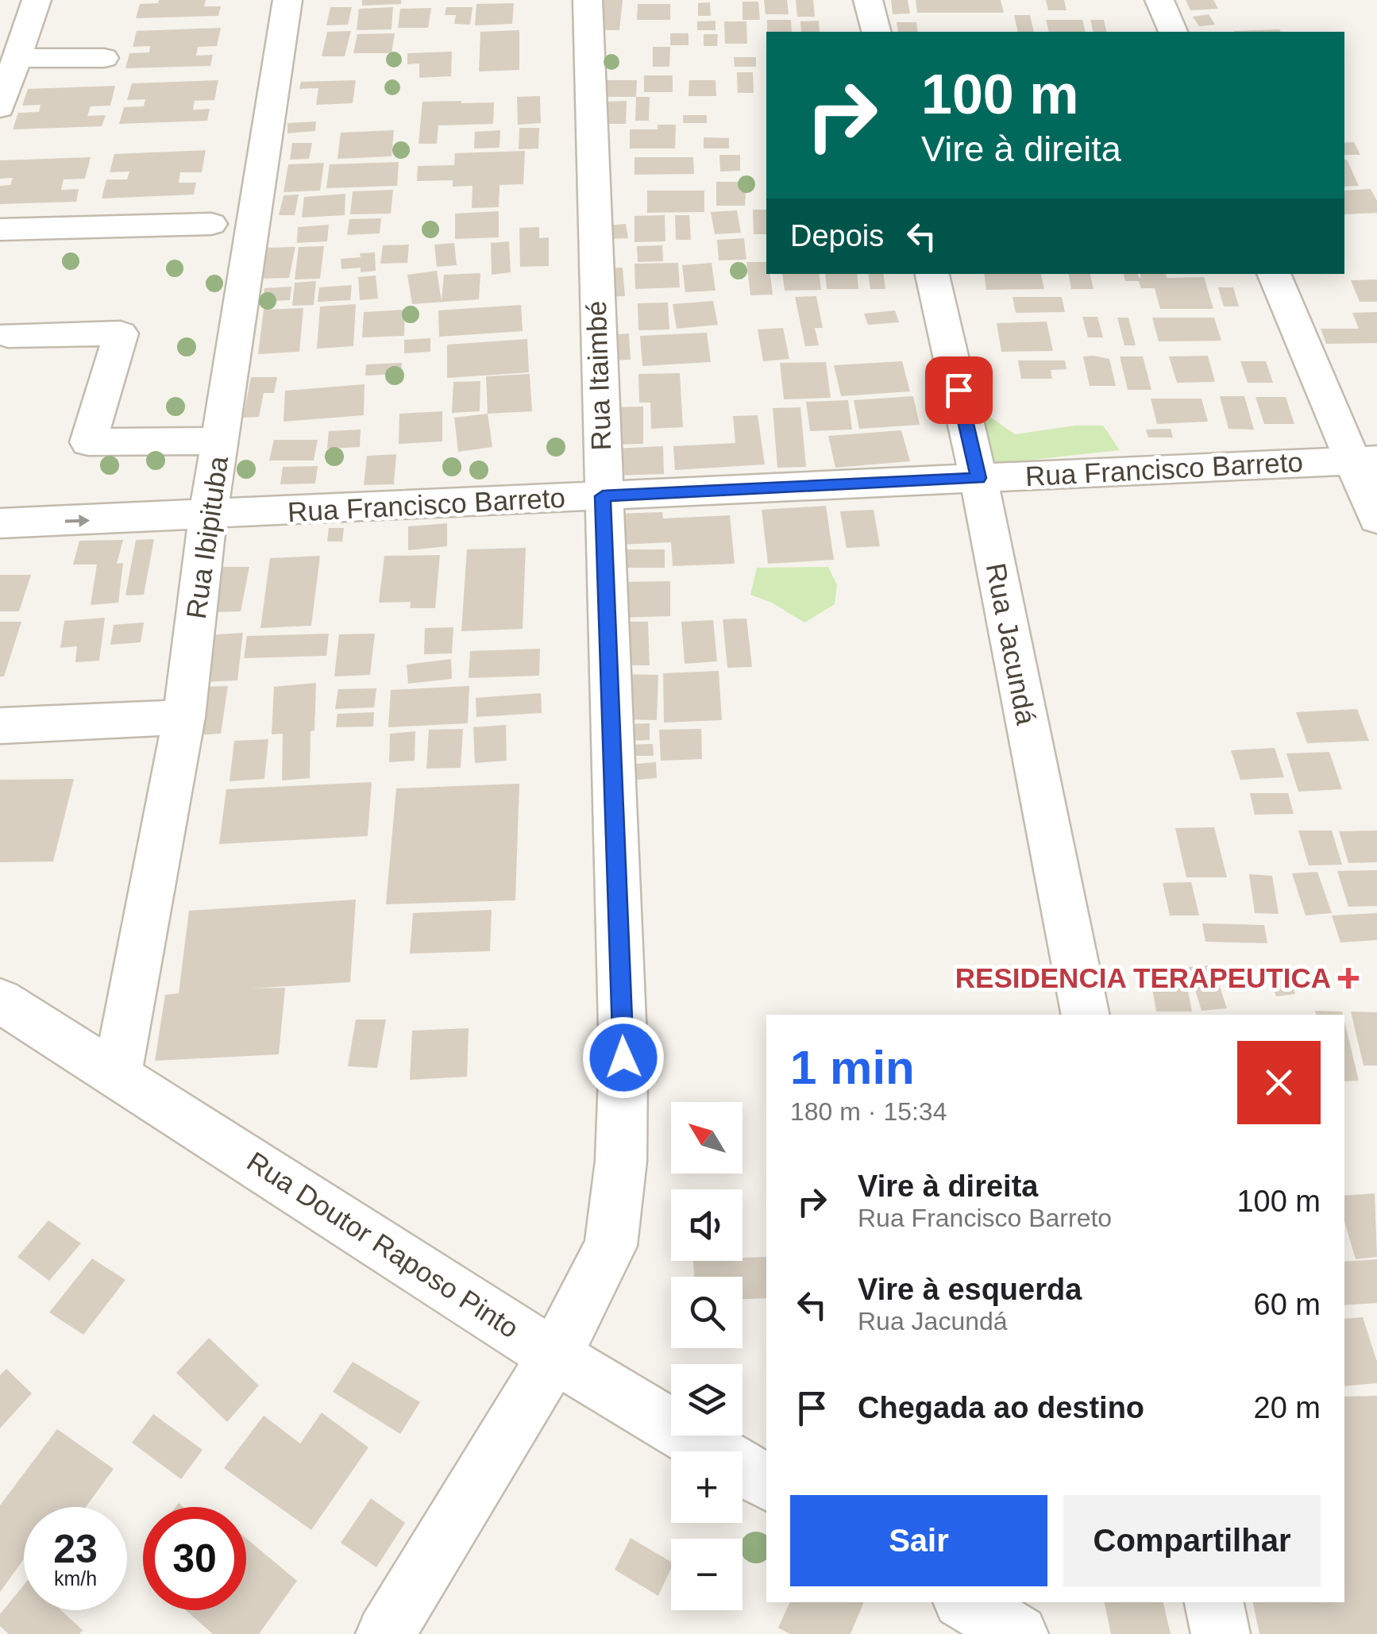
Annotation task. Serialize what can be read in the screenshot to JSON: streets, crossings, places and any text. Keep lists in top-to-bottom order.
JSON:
{
  "streets": {
    "street": [
      "Rua Itaimbé",
      "Rua Francisco Barreto",
      "Rua Ibipituba",
      "Rua Jacundá",
      "Rua Doutor Raposo Pinto"
    ]
  },
  "crossings": [
    ["Rua Itaimbé", "Rua Francisco Barreto"],
    ["Rua Itaimbé", "Rua Doutor Raposo Pinto"],
    ["Rua Francisco Barreto", "Rua Ibipituba"],
    ["Rua Francisco Barreto", "Rua Jacundá"],
    ["Rua Ibipituba", "Rua Doutor Raposo Pinto"]
  ],
  "places": {
    "health": ["RESIDENCIA TERAPEUTICA"]
  },
  "north": "top left",
  "page": {
    "turn": ["100 m", "Vire à direita"],
    "then": "Depois",
    "heading": ["1 min", "180 m · 15:34"],
    "map_buttons": ["+", "−"],
    "list": [
      {
        "name": "Vire à direita",
        "note": "Rua Francisco Barreto",
        "value": "100 m"
      },
      {
        "name": "Vire à esquerda",
        "note": "Rua Jacundá",
        "value": "60 m"
      },
      {
        "name": "Chegada ao destino",
        "value": "20 m"
      }
    ],
    "buttons": ["Sair", "Compartilhar"],
    "speed": "23 km/h",
    "limit": "30"
  }
}
